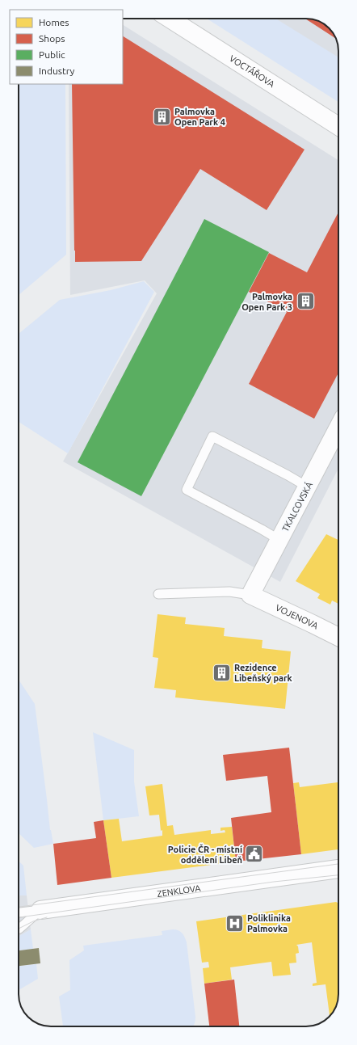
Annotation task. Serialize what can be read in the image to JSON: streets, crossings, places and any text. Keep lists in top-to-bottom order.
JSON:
{
  "streets": {
    "street": [
      "VOCTÁŘOVA",
      "TKALCOVSKÁ",
      "VOJENOVA",
      "ZENKLOVA"
    ]
  },
  "crossings": [
    ["TKALCOVSKÁ", "VOJENOVA"]
  ],
  "places": {
    "building": ["Palmovka Open Park 4", "Palmovka Open Park 3", "Rezidence Libeňský park"],
    "public building": ["Policie ČR - místní oddělení Libeň"],
    "hospital": ["Poliklinika Palmovka"]
  },
  "legend": [
    "Homes",
    "Shops",
    "Public",
    "Industry"
  ]
}
